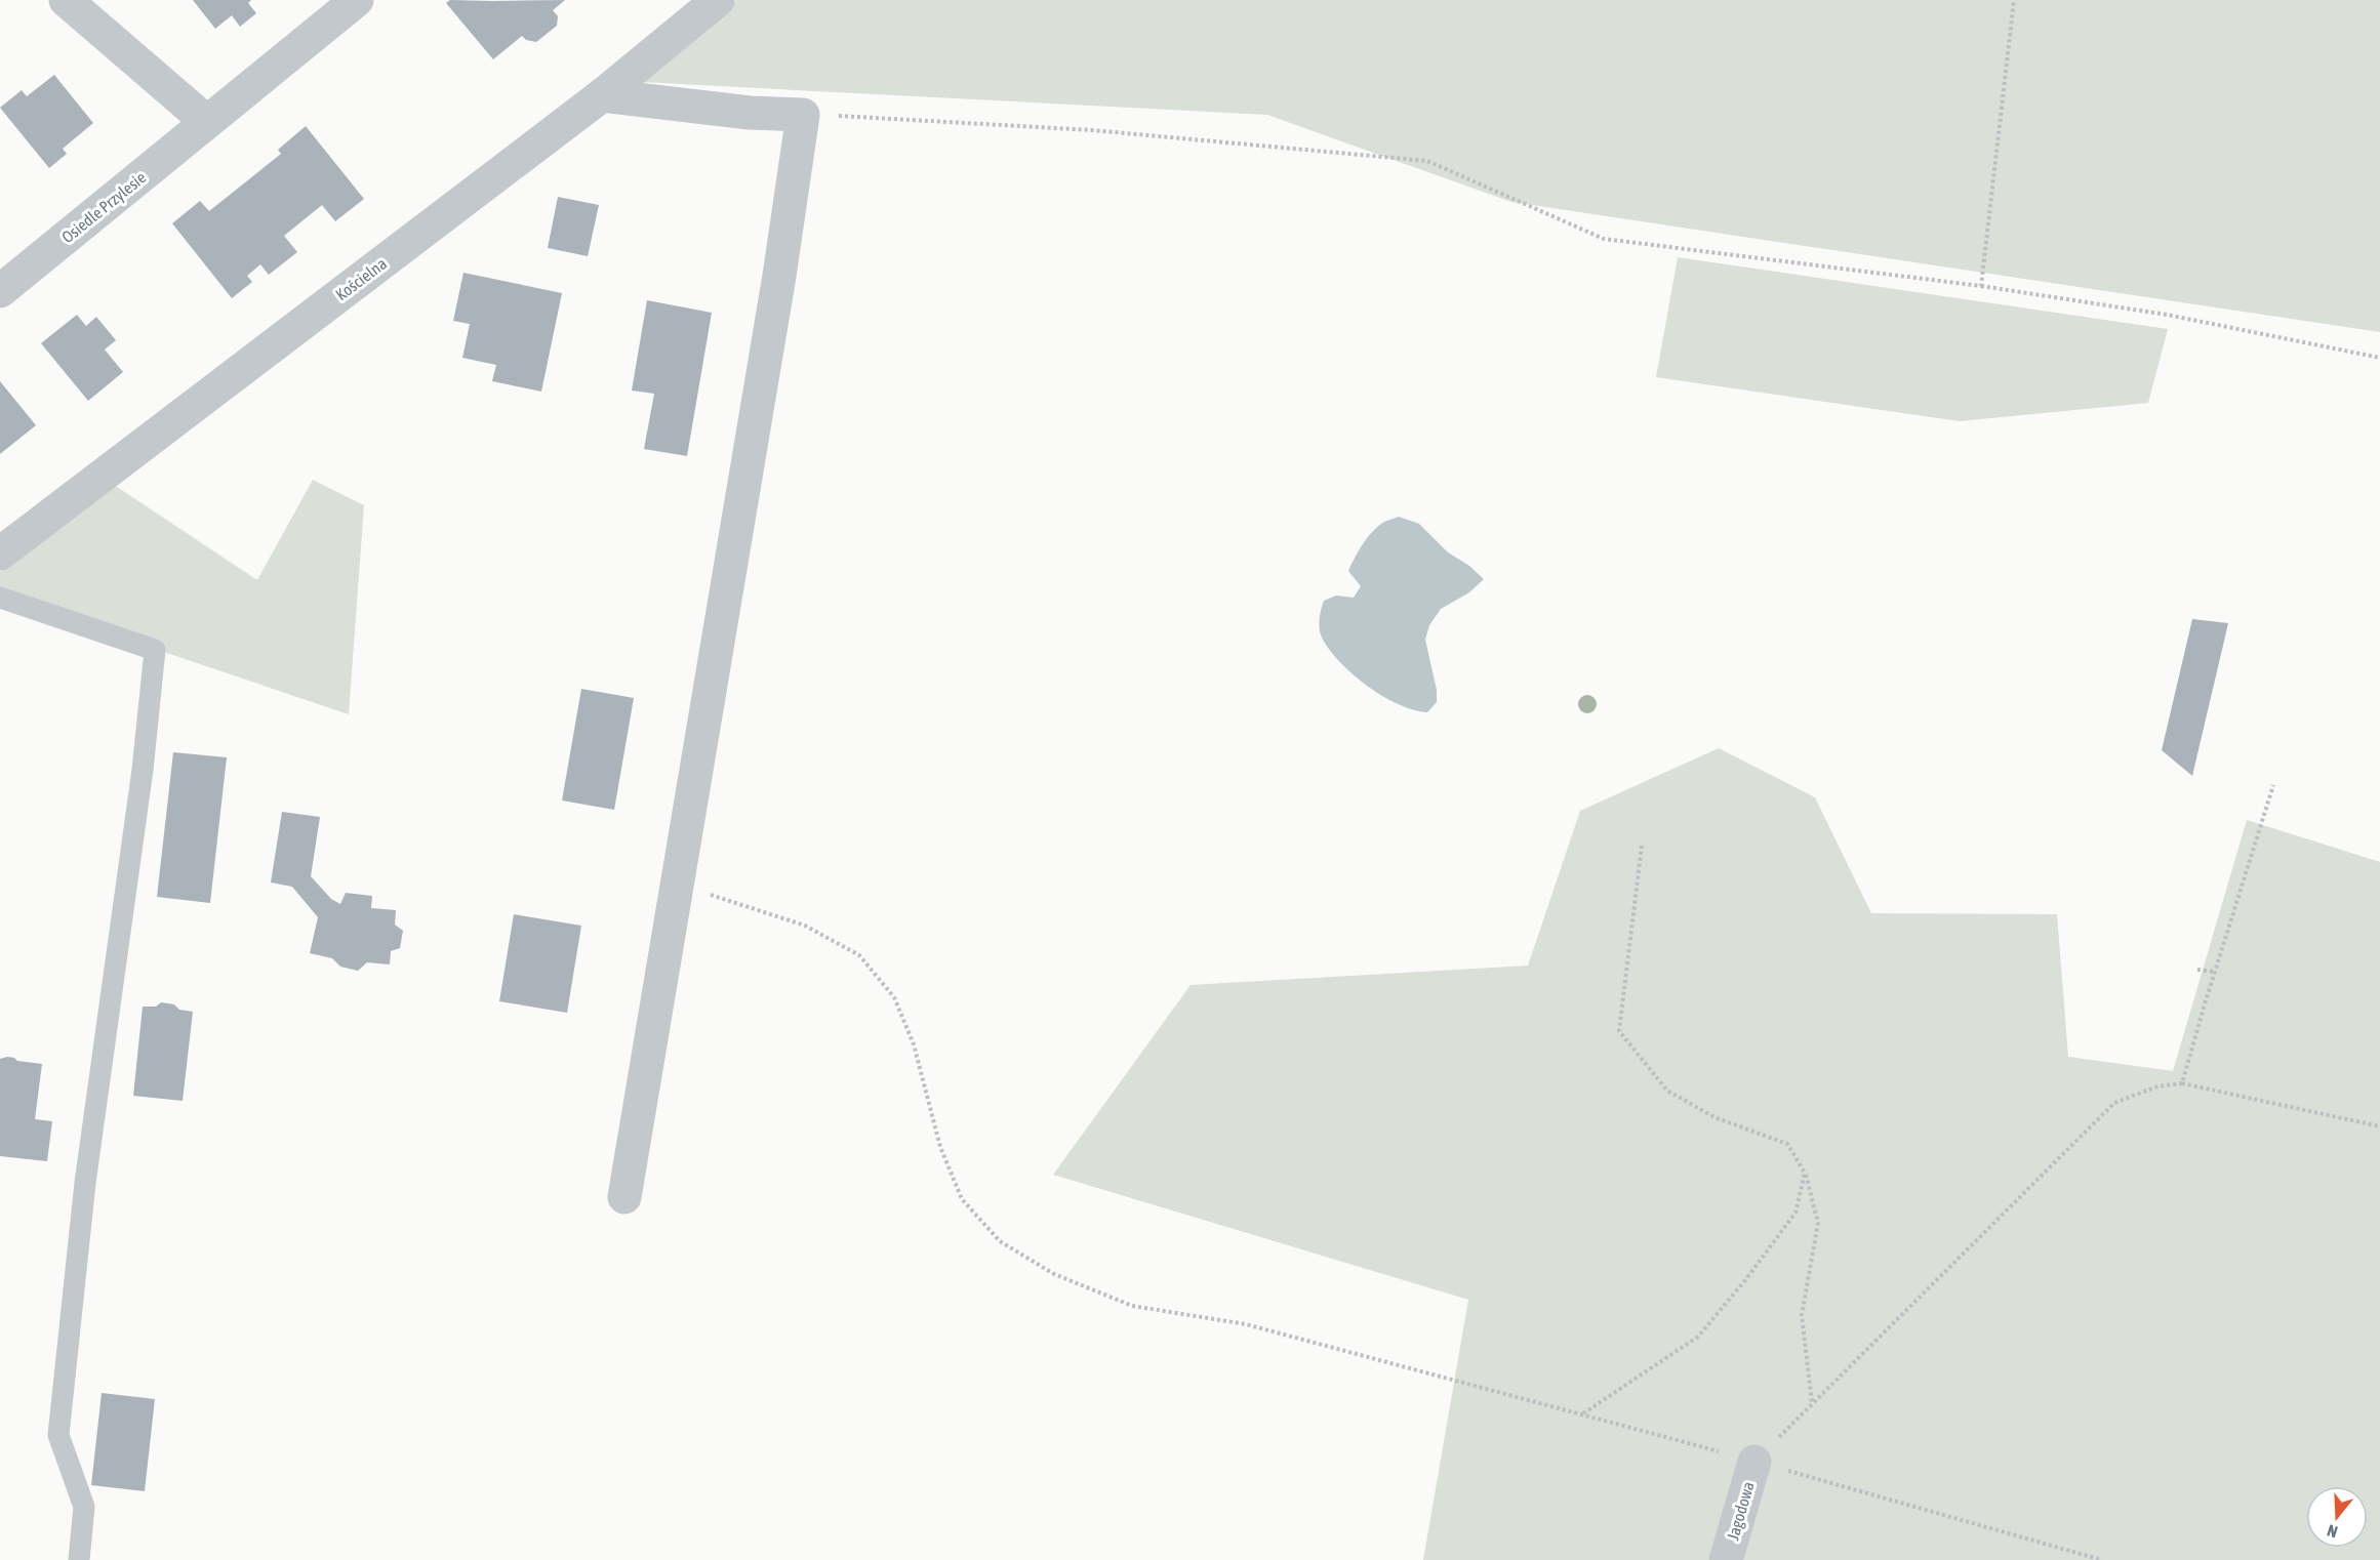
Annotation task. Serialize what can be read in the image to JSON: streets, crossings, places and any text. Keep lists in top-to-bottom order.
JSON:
{
  "streets": {
    "street": ["Osiedle Przylesie", "Kościelna", "Jagodowa"]
  },
  "north": "bottom"
}
